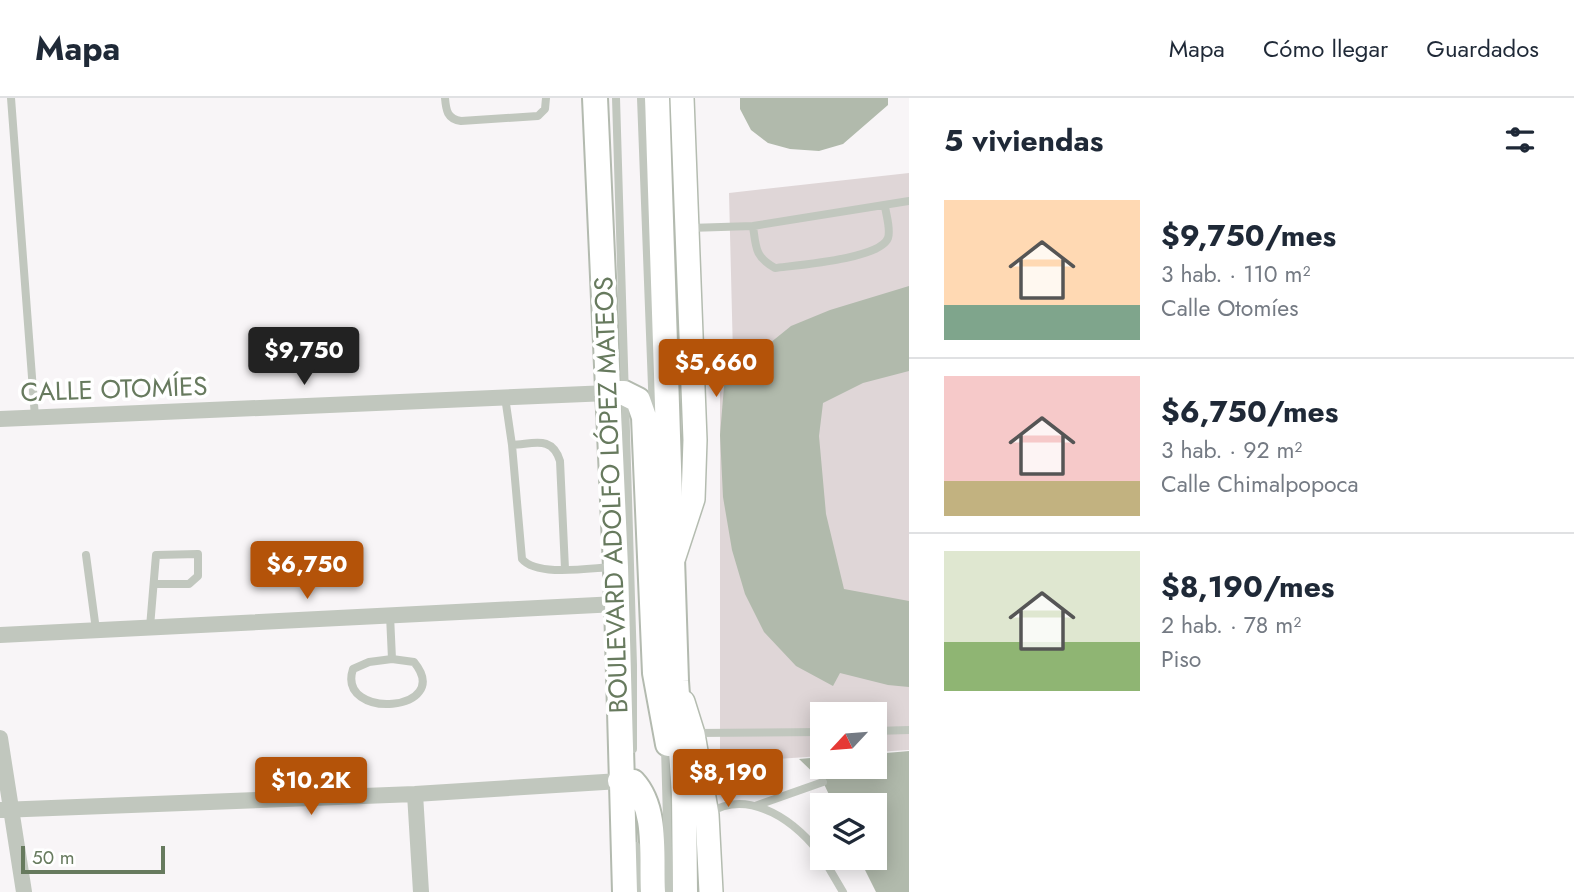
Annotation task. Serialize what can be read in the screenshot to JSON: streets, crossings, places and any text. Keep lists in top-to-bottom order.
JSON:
{
  "streets": {
    "main road": ["BOULEVARD ADOLFO LÓPEZ MATEOS"],
    "street": ["CALLE OTOMÍES"]
  },
  "crossings": [
    ["CALLE OTOMÍES", "BOULEVARD ADOLFO LÓPEZ MATEOS"]
  ],
  "scale_bar": "50 m",
  "north": "bottom left",
  "page": {
    "header": "Mapa",
    "nav": ["Mapa", "Cómo llegar", "Guardados"],
    "heading": "5 viviendas",
    "list": [
      {
        "name": "$9,750/mes",
        "note": "3 hab. · 110 m² · Calle Otomíes"
      },
      {
        "name": "$6,750/mes",
        "note": "3 hab. · 92 m² · Calle Chimalpopoca"
      },
      {
        "name": "$8,190/mes",
        "note": "2 hab. · 78 m² · Piso"
      }
    ],
    "price": [
      "$9,750",
      "$5,660",
      "$6,750",
      "$8,190",
      "$10.2K"
    ],
    "scale": "50 m"
  }
}
